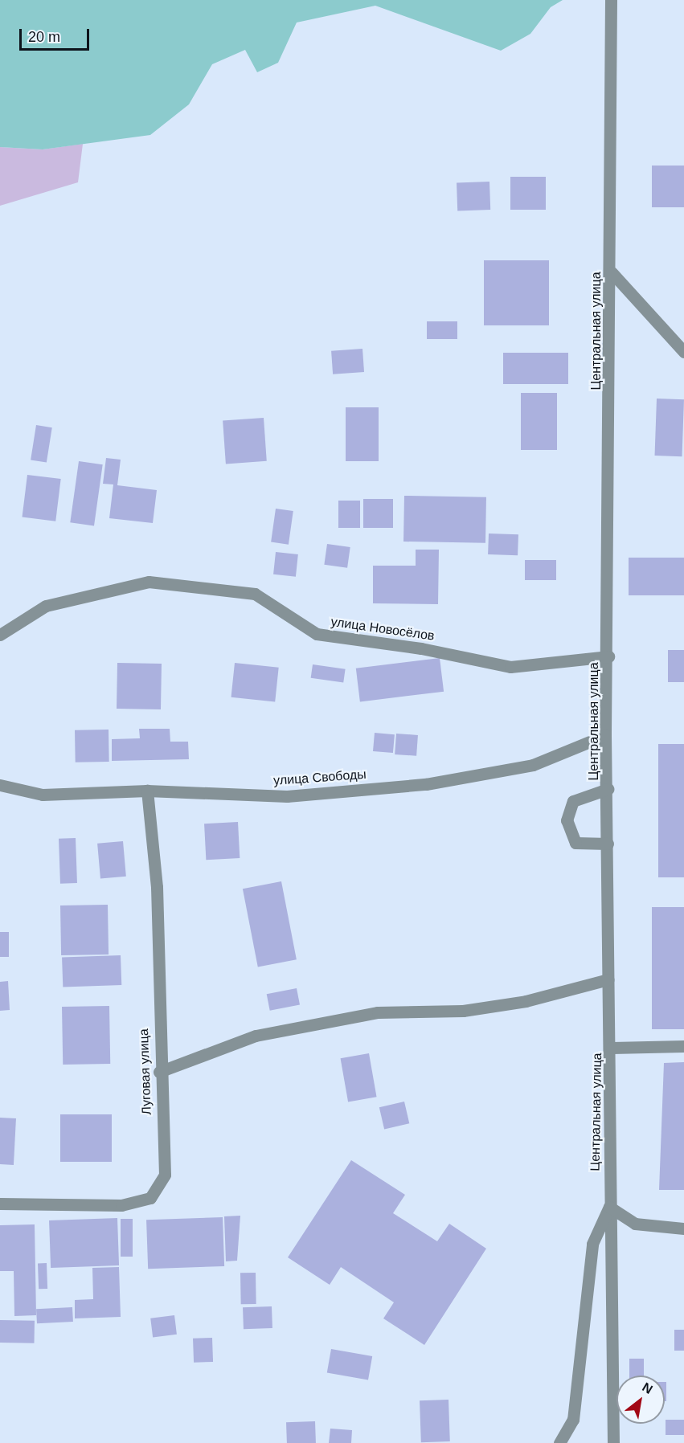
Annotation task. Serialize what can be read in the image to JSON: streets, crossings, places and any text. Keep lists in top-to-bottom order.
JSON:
{
  "streets": {
    "street": [
      "Центральная улица",
      "улица Новосёлов",
      "улица Свободы",
      "Луговая улица"
    ]
  },
  "crossings": [
    ["Центральная улица", "улица Новосёлов"],
    ["Центральная улица", "улица Свободы"],
    ["улица Свободы", "Луговая улица"]
  ],
  "scale_bar": "20 m",
  "north": "top right"
}
